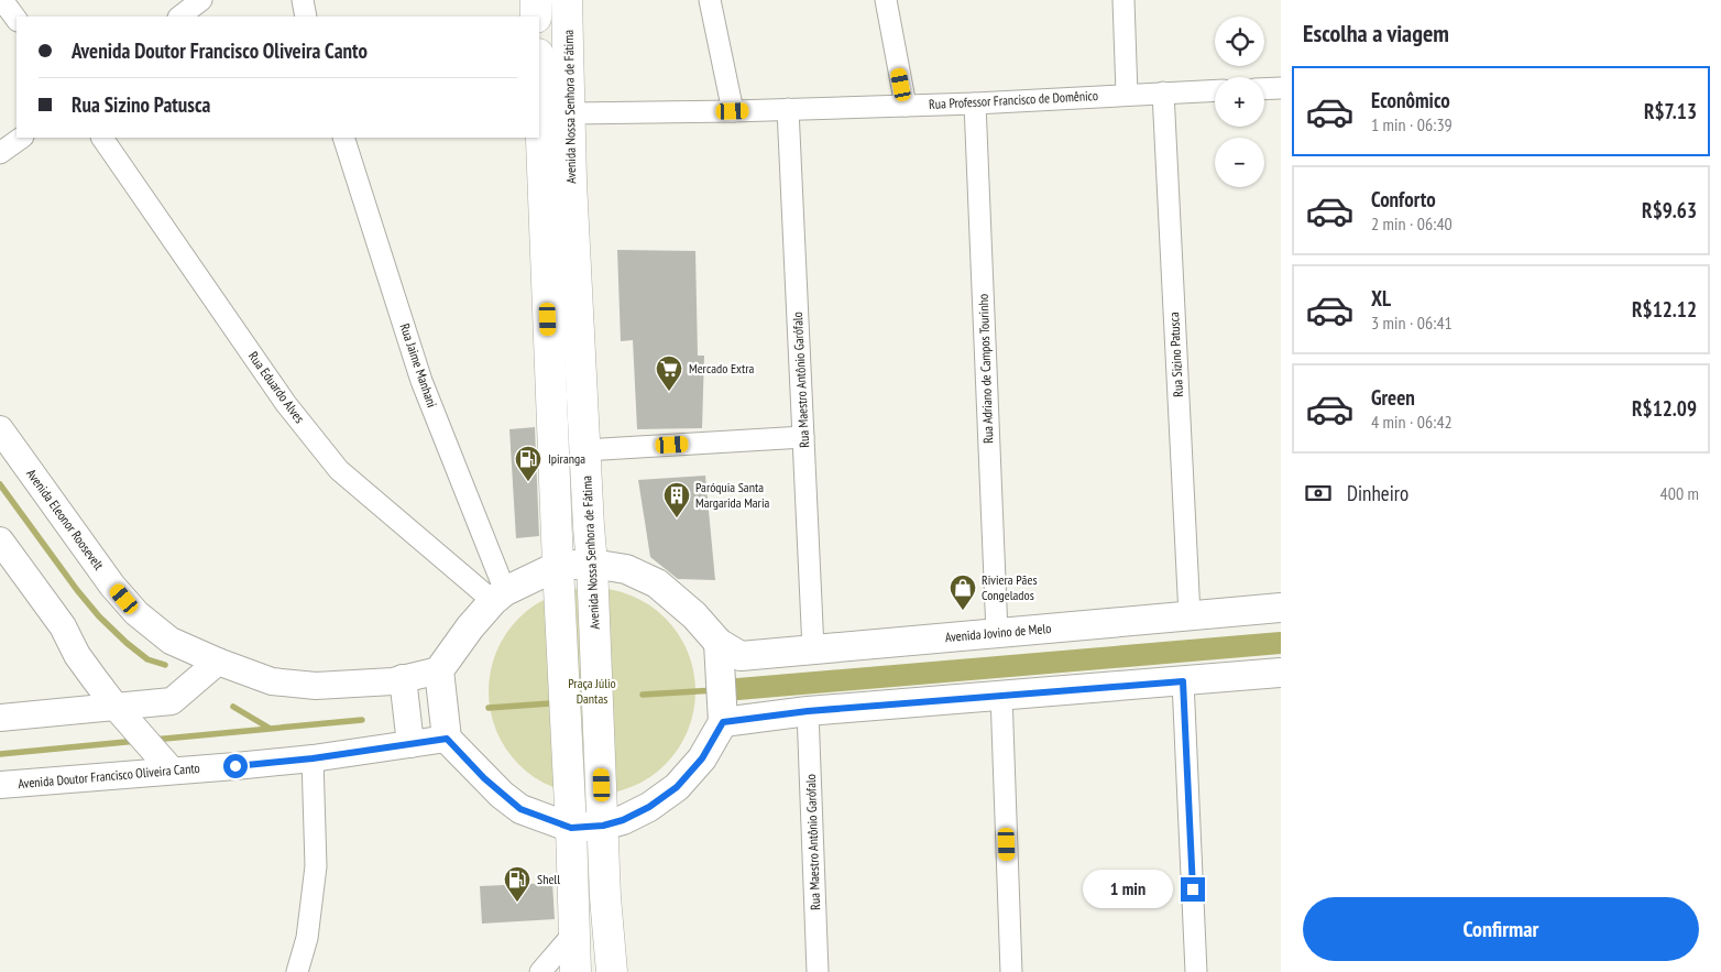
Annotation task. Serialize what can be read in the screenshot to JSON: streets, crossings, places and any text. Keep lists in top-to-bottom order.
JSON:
{
  "streets": {
    "main road": ["Avenida Nossa Senhora de Fátima", "Avenida Jovino de Melo"],
    "street": [
      "Rua Professor Francisco de Domênico",
      "Rua Sizino Patusca",
      "Rua Jaime Manhani",
      "Rua Adriano de Campos Tourinho",
      "Rua Maestro Antônio Garófalo",
      "Rua Eduardo Alves",
      "Avenida Eleonor Roosevelt",
      "Avenida Doutor Francisco Oliveira Canto"
    ]
  },
  "crossings": [
    ["Rua Professor Francisco de Domênico", "Avenida Nossa Senhora de Fátima"],
    ["Rua Professor Francisco de Domênico", "Rua Sizino Patusca"],
    ["Rua Professor Francisco de Domênico", "Rua Adriano de Campos Tourinho"],
    ["Rua Professor Francisco de Domênico", "Rua Maestro Antônio Garófalo"],
    ["Rua Sizino Patusca", "Avenida Jovino de Melo"],
    ["Rua Jaime Manhani", "Rua Eduardo Alves"],
    ["Rua Adriano de Campos Tourinho", "Avenida Jovino de Melo"],
    ["Rua Maestro Antônio Garófalo", "Avenida Jovino de Melo"]
  ],
  "parks": ["Praça Júlio Dantas"],
  "places": {
    "supermarket": ["Mercado Extra"],
    "fuel station": ["Ipiranga", "Shell"],
    "building": ["Paróquia Santa Margarida Maria"],
    "shop": ["Riviera Pães Congelados"]
  },
  "page": {
    "heading": "Escolha a viagem",
    "map_buttons": ["+", "−"],
    "banner": ["Avenida Doutor Francisco Oliveira Canto", "Rua Sizino Patusca"],
    "list": [
      {
        "name": "Econômico",
        "note": "1 min · 06:39",
        "value": "R$7.13"
      },
      {
        "name": "Conforto",
        "note": "2 min · 06:40",
        "value": "R$9.63"
      },
      {
        "name": "XL",
        "note": "3 min · 06:41",
        "value": "R$12.12"
      },
      {
        "name": "Green",
        "note": "4 min · 06:42",
        "value": "R$12.09"
      }
    ],
    "pay": ["Dinheiro", "400 m"],
    "bubble": "1 min",
    "buttons": "Confirmar"
  }
}
